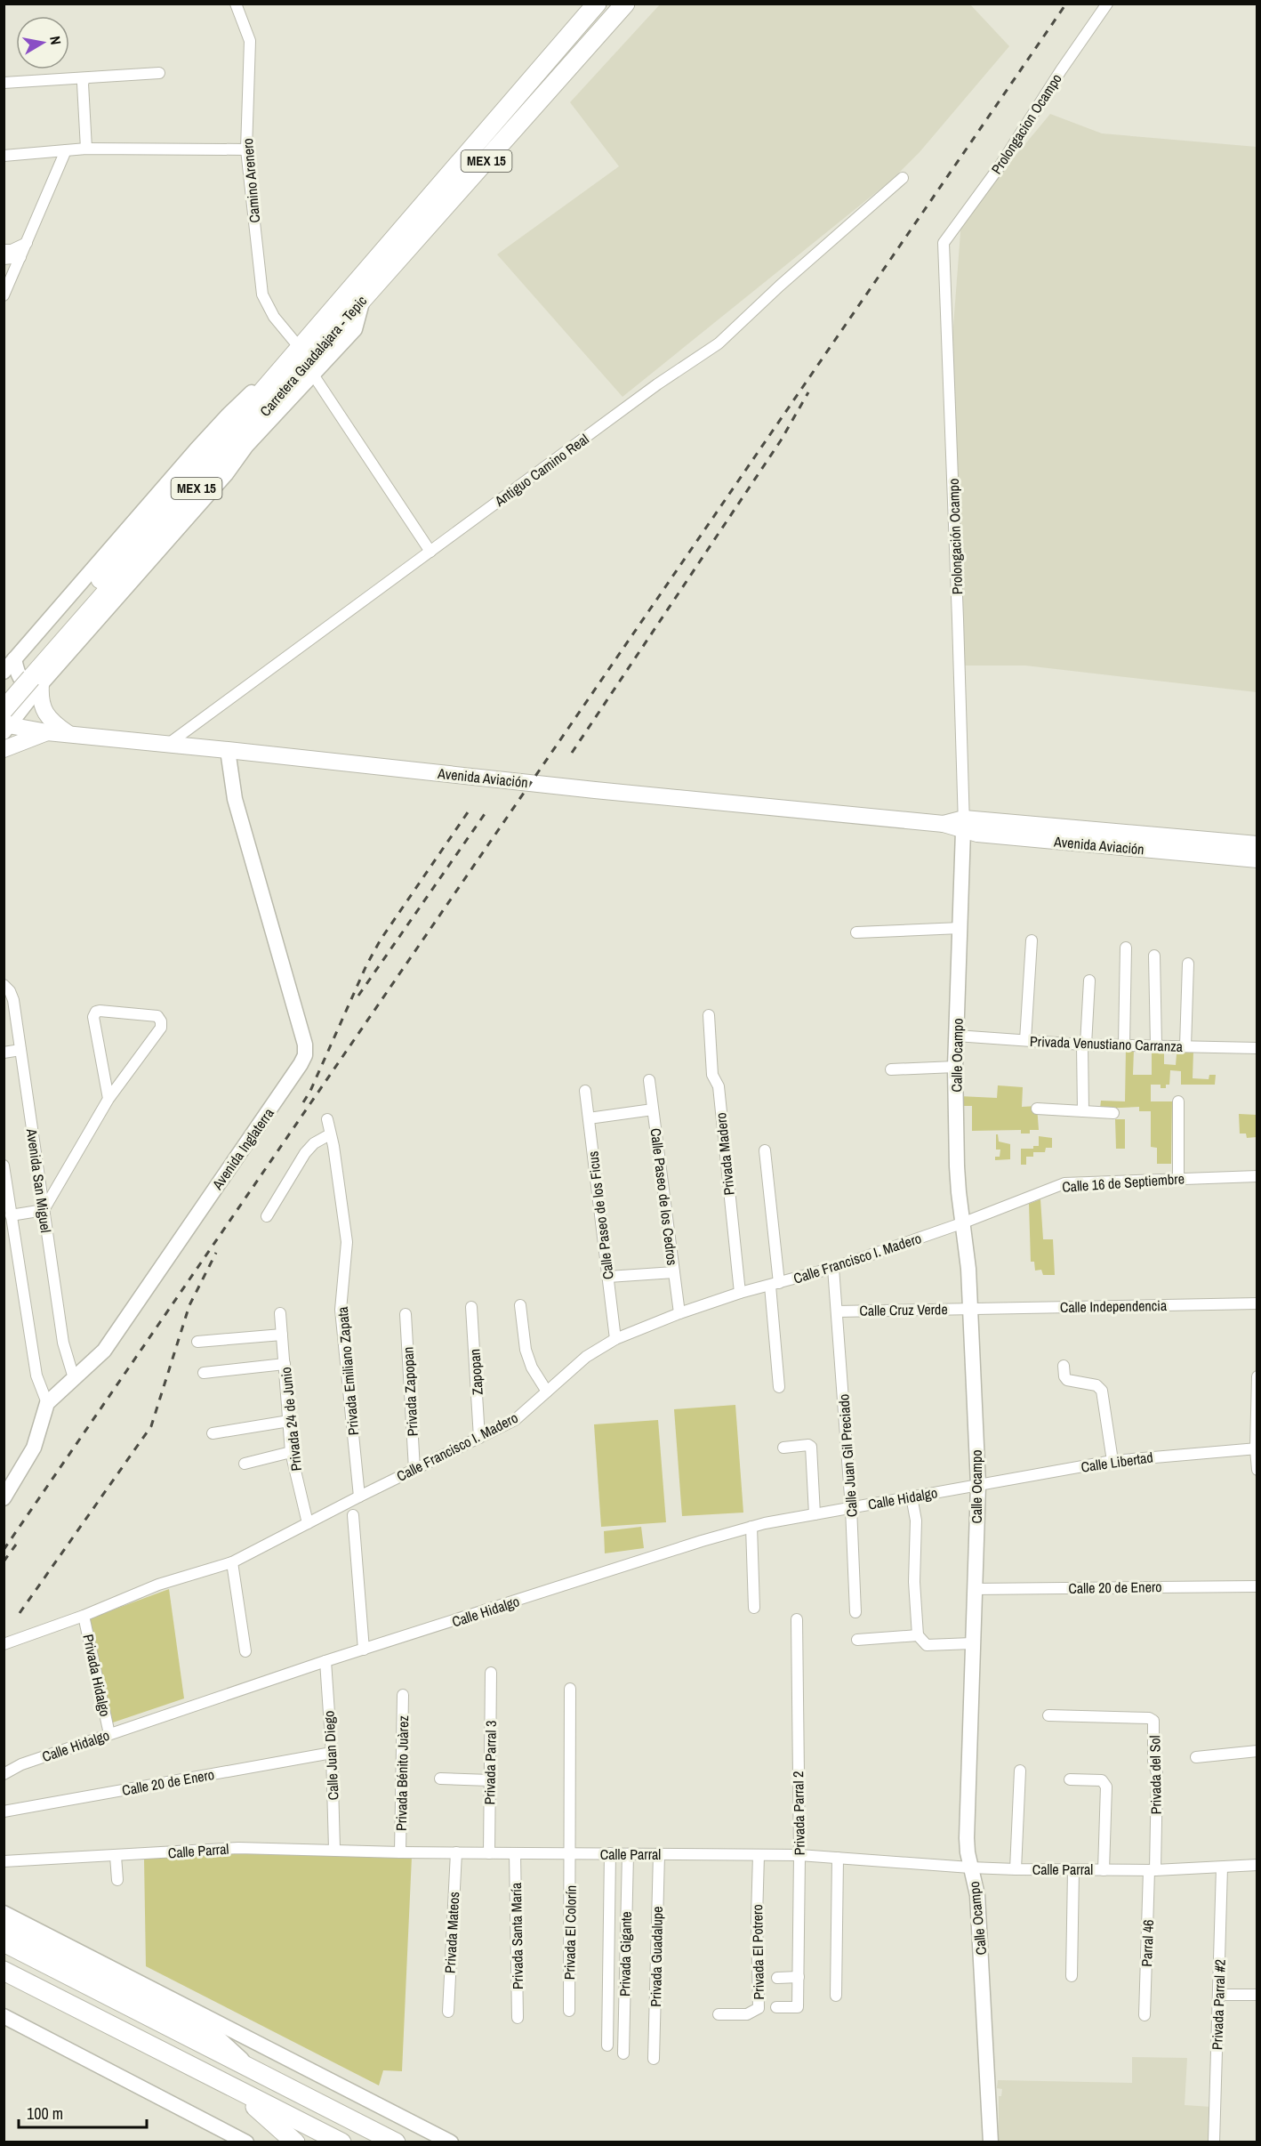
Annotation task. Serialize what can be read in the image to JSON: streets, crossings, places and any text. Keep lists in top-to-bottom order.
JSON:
{
  "streets": {
    "highway": ["MEX 15", "Carretera Guadalajara - Tepic"],
    "main road": ["Avenida Aviación"],
    "street": [
      "Prolongacion Ocampo",
      "Camino Arenero",
      "Antiguo Camino Real",
      "Prolongación Ocampo",
      "Privada Venustiano Carranza",
      "Calle Ocampo",
      "Avenida Inglaterra",
      "Privada Madero",
      "Avenida San Miguel",
      "Calle 16 de Septiembre",
      "Calle Paseo de los Cedros",
      "Calle Paseo de los Ficus",
      "Calle Francisco I. Madero",
      "Calle Independencia",
      "Calle Cruz Verde",
      "Privada Emiliano Zapata",
      "Zapopan",
      "Privada Zapopan",
      "Privada 24 de Junio",
      "Calle Juan Gil Preciado",
      "Calle Libertad",
      "Calle Hidalgo",
      "Calle 20 de Enero",
      "Privada Hidalgo",
      "Calle Juan Diego",
      "Privada Parral 3",
      "Privada Bénito Juàrez",
      "Privada del Sol",
      "Privada Parral 2",
      "Calle Parral",
      "Privada Mateos",
      "Privada El Colorín",
      "Privada Santa María",
      "Parral 46",
      "Privada El Potrero",
      "Privada Gigante",
      "Privada Guadalupe",
      "Privada Parral #2"
    ]
  },
  "crossings": [
    ["Prolongacion Ocampo", "Prolongación Ocampo"],
    ["Camino Arenero", "Carretera Guadalajara - Tepic"],
    ["Carretera Guadalajara - Tepic", "Avenida Aviación"],
    ["Antiguo Camino Real", "Avenida Aviación"],
    ["Prolongación Ocampo", "Avenida Aviación"],
    ["Prolongación Ocampo", "Calle Ocampo"],
    ["Avenida Aviación", "Calle Ocampo"],
    ["Avenida Aviación", "Avenida Inglaterra"],
    ["Privada Venustiano Carranza", "Calle Ocampo"],
    ["Calle Ocampo", "Calle 16 de Septiembre"],
    ["Calle Ocampo", "Calle Francisco I. Madero"],
    ["Calle Ocampo", "Calle Independencia"],
    ["Calle Ocampo", "Calle Cruz Verde"],
    ["Calle Ocampo", "Calle Libertad"],
    ["Calle Ocampo", "Calle Hidalgo"],
    ["Calle Ocampo", "Calle 20 de Enero"],
    ["Calle Ocampo", "Calle Parral"],
    ["Avenida Inglaterra", "Avenida San Miguel"],
    ["Privada Madero", "Calle Francisco I. Madero"],
    ["Calle 16 de Septiembre", "Calle Francisco I. Madero"],
    ["Calle Paseo de los Cedros", "Calle Francisco I. Madero"],
    ["Calle Paseo de los Ficus", "Calle Francisco I. Madero"],
    ["Calle Francisco I. Madero", "Privada Emiliano Zapata"],
    ["Calle Francisco I. Madero", "Zapopan"],
    ["Calle Francisco I. Madero", "Privada Zapopan"],
    ["Calle Francisco I. Madero", "Privada 24 de Junio"],
    ["Calle Francisco I. Madero", "Calle Juan Gil Preciado"],
    ["Calle Francisco I. Madero", "Privada Hidalgo"],
    ["Calle Independencia", "Calle Cruz Verde"],
    ["Calle Cruz Verde", "Calle Juan Gil Preciado"],
    ["Calle Juan Gil Preciado", "Calle Hidalgo"],
    ["Calle Libertad", "Calle Hidalgo"],
    ["Calle Hidalgo", "Privada Hidalgo"],
    ["Calle Hidalgo", "Calle Juan Diego"],
    ["Calle 20 de Enero", "Calle Juan Diego"],
    ["Calle Juan Diego", "Calle Parral"],
    ["Privada Parral 3", "Calle Parral"],
    ["Privada Bénito Juàrez", "Calle Parral"],
    ["Privada del Sol", "Calle Parral"],
    ["Privada del Sol", "Parral 46"],
    ["Privada Parral 2", "Calle Parral"],
    ["Calle Parral", "Privada Mateos"],
    ["Calle Parral", "Privada El Colorín"],
    ["Calle Parral", "Privada Santa María"],
    ["Calle Parral", "Parral 46"],
    ["Calle Parral", "Privada El Potrero"],
    ["Calle Parral", "Privada Gigante"],
    ["Calle Parral", "Privada Guadalupe"],
    ["Calle Parral", "Privada Parral #2"]
  ],
  "scale_bar": "100 m",
  "north": "right"
}
